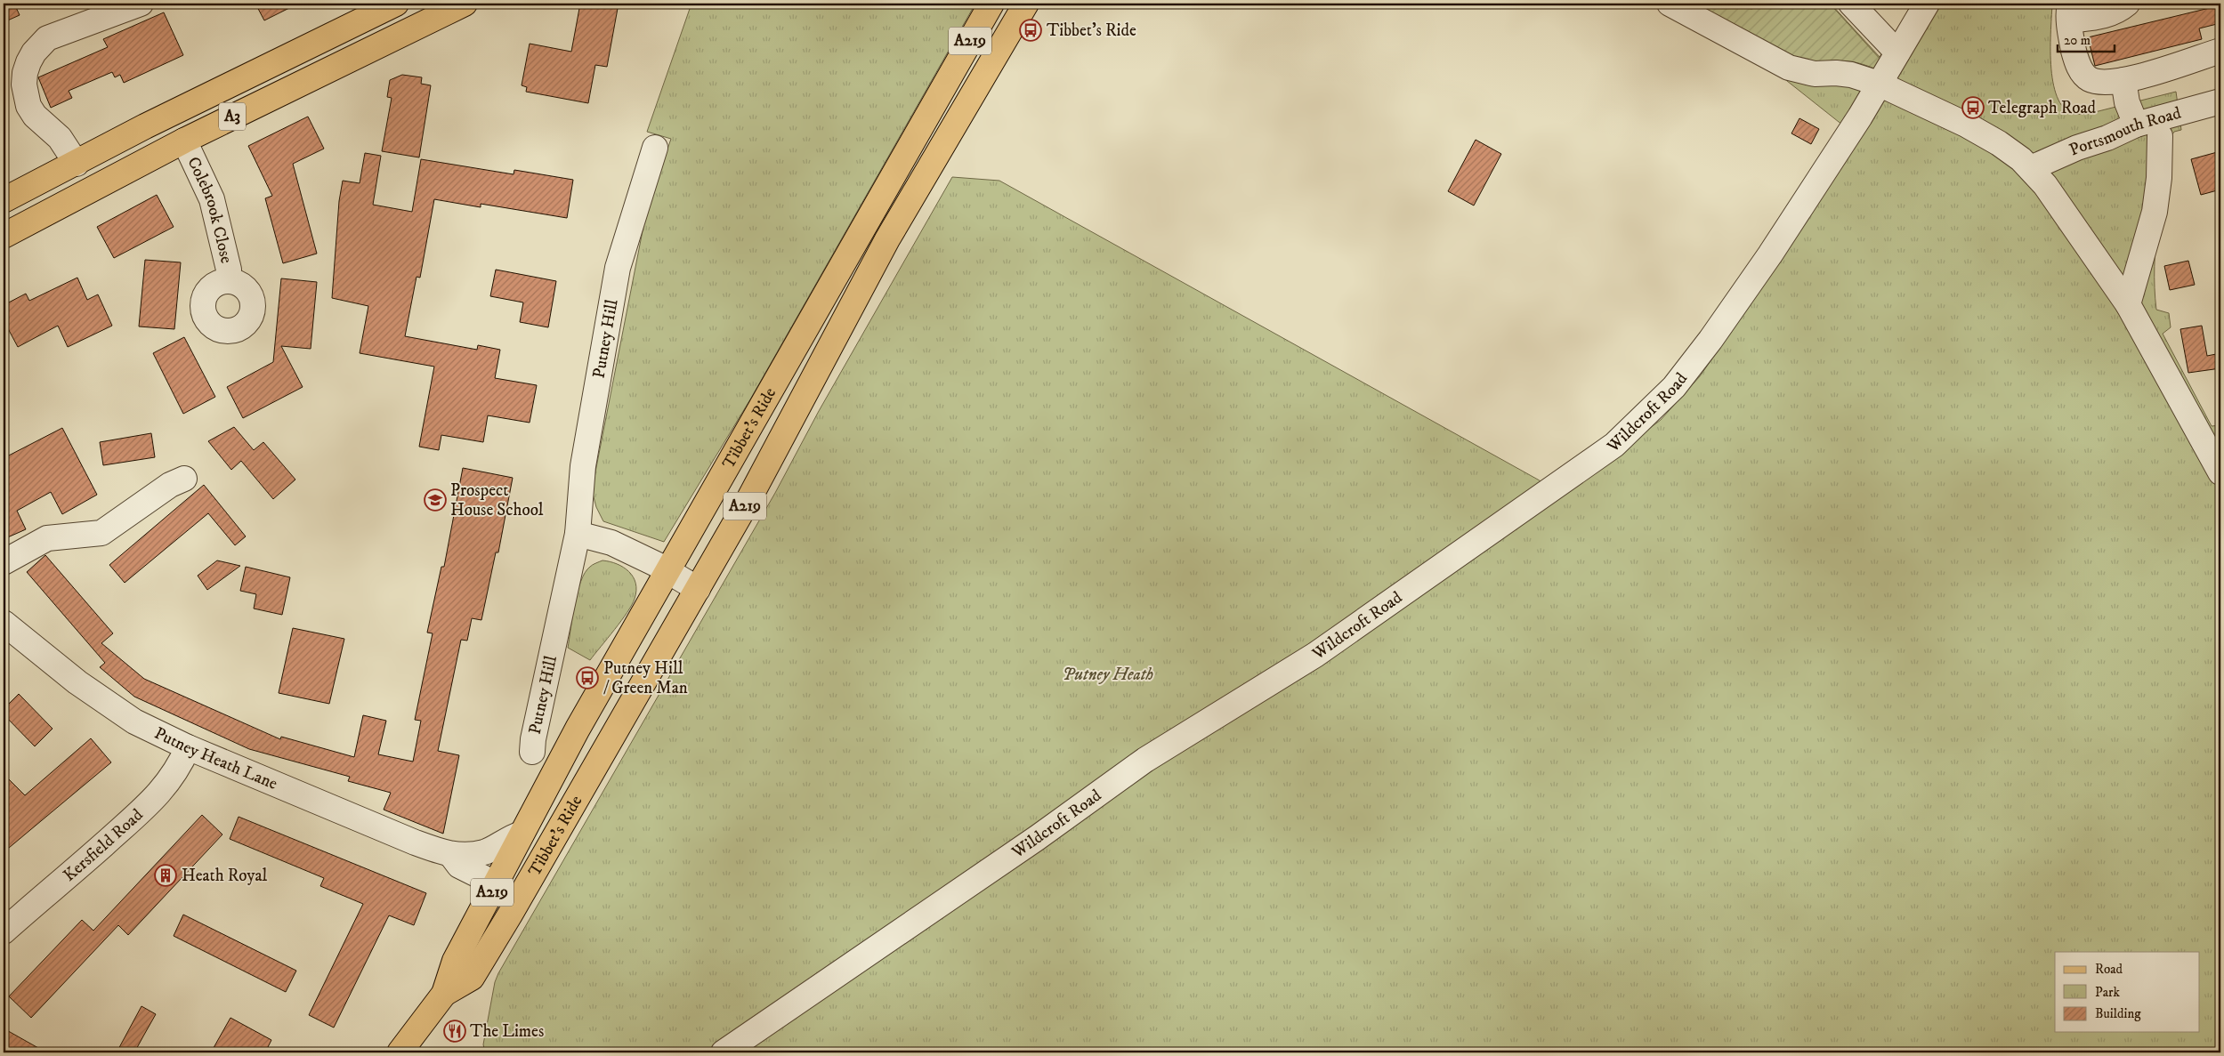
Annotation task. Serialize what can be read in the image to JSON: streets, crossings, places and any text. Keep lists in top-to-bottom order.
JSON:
{
  "streets": {
    "main road": ["A219", "A3", "Tibbet's Ride"],
    "street": [
      "Portsmouth Road",
      "Colebrook Close",
      "Putney Hill",
      "Wildcroft Road",
      "Putney Heath Lane",
      "Kersfield Road"
    ]
  },
  "crossings": [
    ["A219", "Tibbet's Ride"],
    ["A3", "Colebrook Close"],
    ["Tibbet's Ride", "Putney Heath Lane"],
    ["Putney Heath Lane", "Kersfield Road"]
  ],
  "parks": ["Putney Heath"],
  "places": {
    "bus stop": ["Tibbet's Ride", "Telegraph Road", "Putney Hill / Green Man"],
    "school or university": ["Prospect House School"],
    "building": ["Heath Royal"],
    "restaurant": ["The Limes"]
  },
  "legend": ["Road", "Park", "Building"],
  "scale_bar": "20 m"
}
